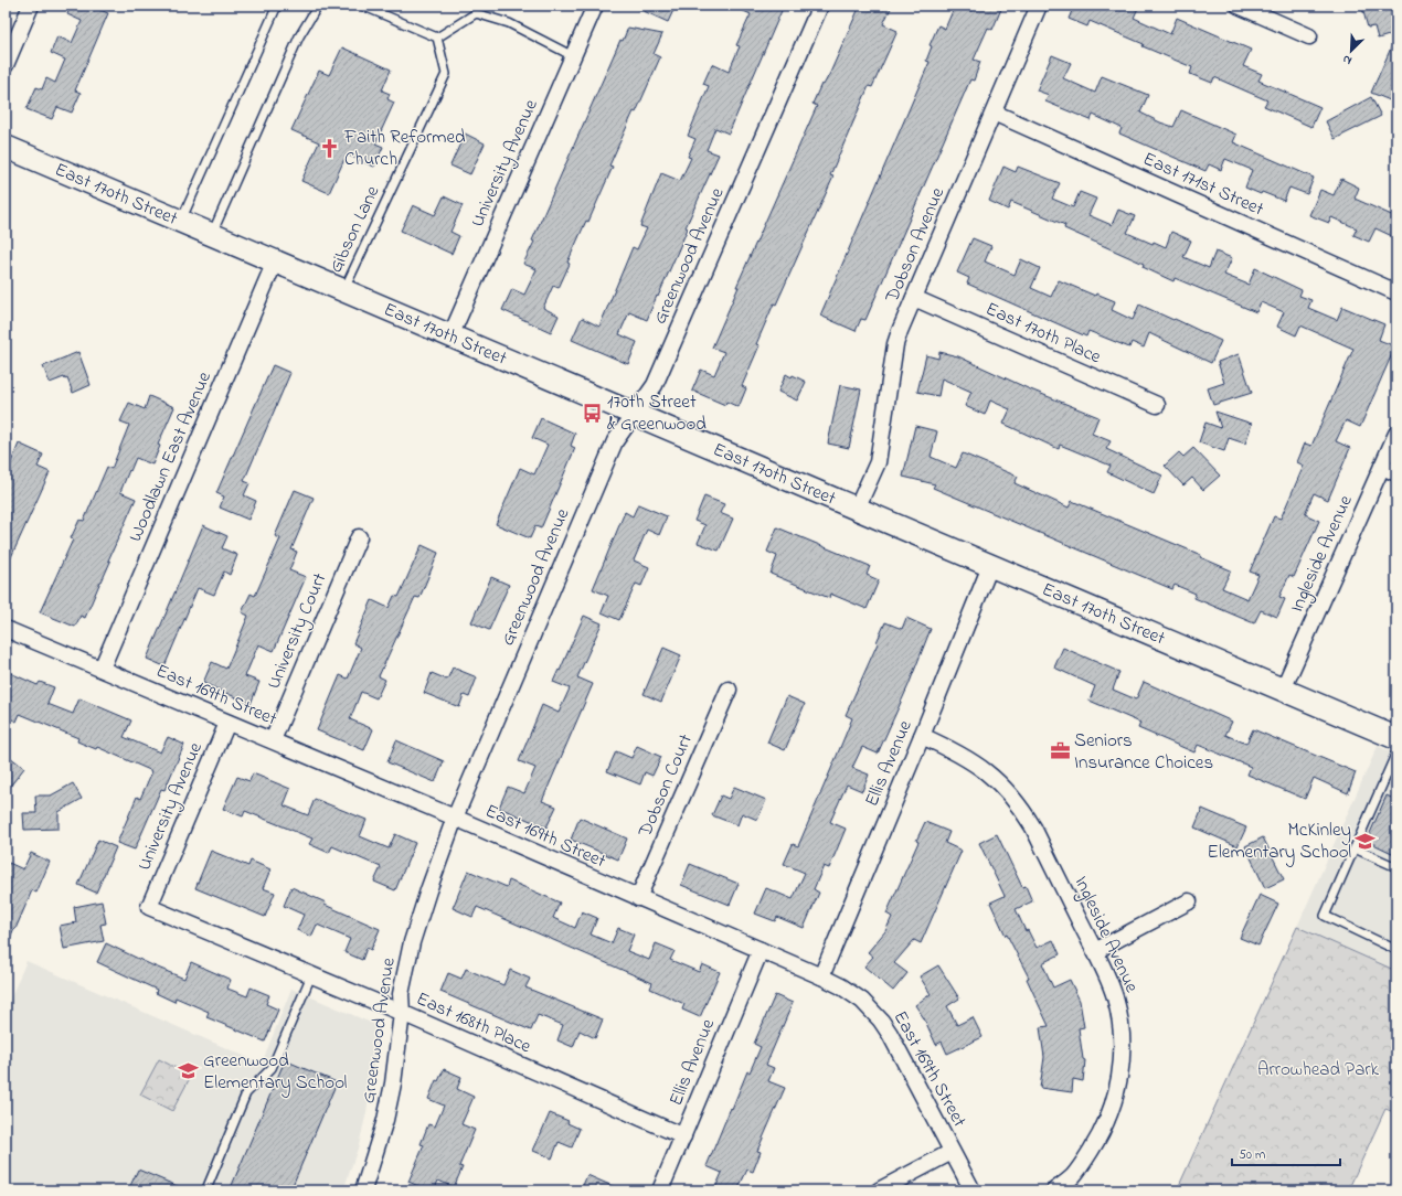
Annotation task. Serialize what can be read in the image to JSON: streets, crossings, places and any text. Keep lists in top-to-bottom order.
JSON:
{
  "streets": {
    "street": [
      "University Avenue",
      "East 171st Street",
      "East 170th Street",
      "Dobson Avenue",
      "Greenwood Avenue",
      "East 170th Place",
      "Woodlawn East Avenue",
      "Ingleside Avenue",
      "University Court",
      "East 169th Street",
      "Ellis Avenue",
      "Dobson Court",
      "East 168th Place"
    ],
    "lane": ["Gibson Lane"]
  },
  "crossings": [
    ["University Avenue", "East 170th Street"],
    ["University Avenue", "East 169th Street"],
    ["University Avenue", "East 168th Place"],
    ["East 171st Street", "Dobson Avenue"],
    ["East 170th Street", "Gibson Lane"],
    ["East 170th Street", "Dobson Avenue"],
    ["East 170th Street", "Greenwood Avenue"],
    ["East 170th Street", "Woodlawn East Avenue"],
    ["East 170th Street", "Ingleside Avenue"],
    ["East 170th Street", "Ellis Avenue"],
    ["Dobson Avenue", "East 170th Place"],
    ["Greenwood Avenue", "East 169th Street"],
    ["Greenwood Avenue", "East 168th Place"],
    ["Woodlawn East Avenue", "East 169th Street"],
    ["Ingleside Avenue", "Ellis Avenue"],
    ["University Court", "East 169th Street"],
    ["East 169th Street", "Ellis Avenue"],
    ["East 169th Street", "Dobson Court"],
    ["Ellis Avenue", "East 168th Place"]
  ],
  "parks": ["Arrowhead Park"],
  "places": {
    "church": ["Faith Reformed Church"],
    "bus stop": ["170th Street & Greenwood"],
    "office": ["Seniors Insurance Choices"],
    "school or university": ["McKinley Elementary School", "Greenwood Elementary School"]
  },
  "scale_bar": "50 m",
  "north": "bottom left"
}
